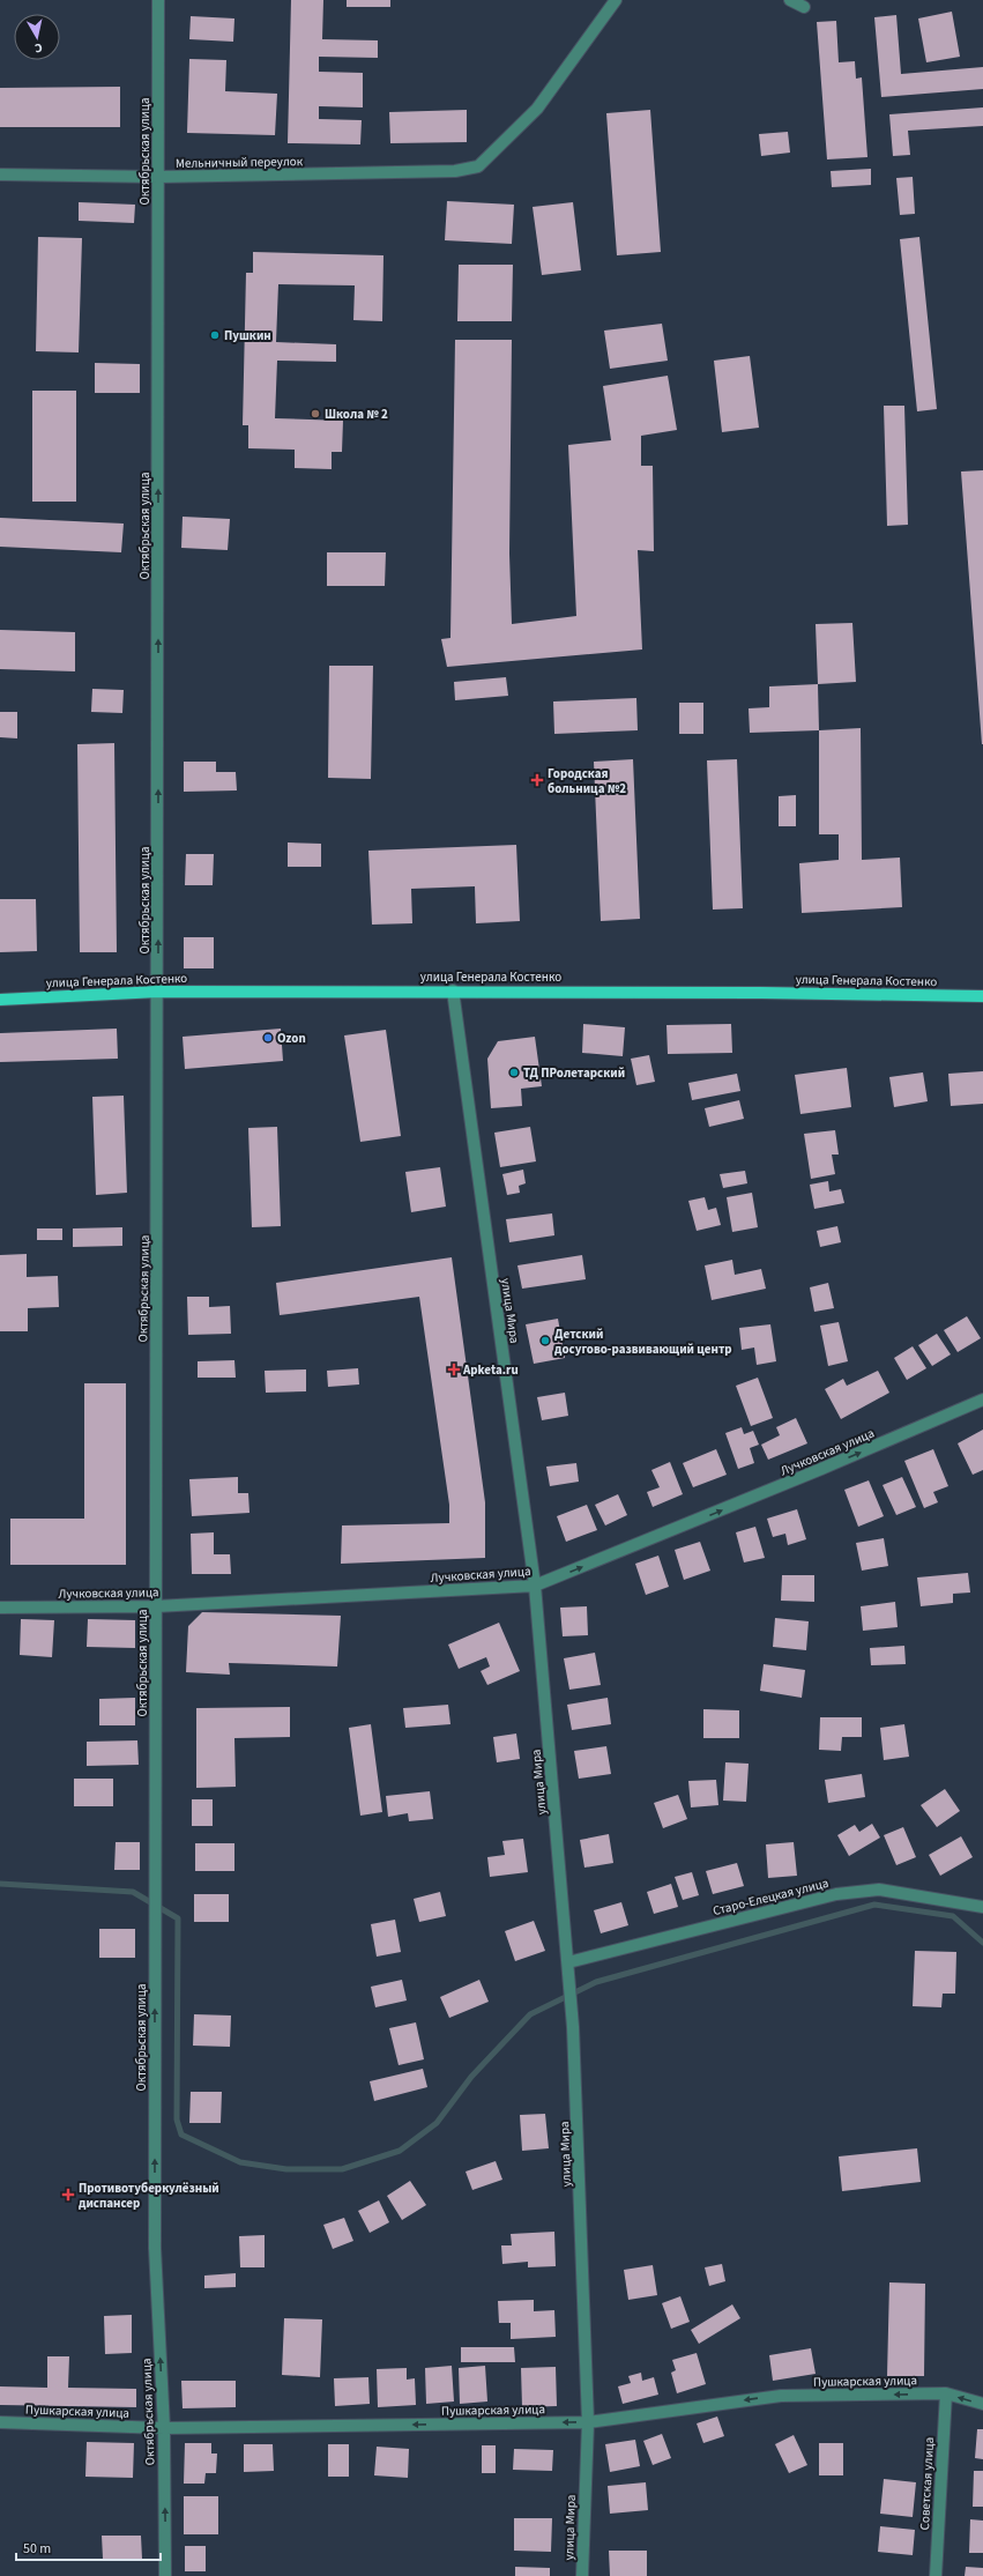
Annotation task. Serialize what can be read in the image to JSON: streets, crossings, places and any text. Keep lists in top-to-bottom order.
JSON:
{
  "streets": {
    "main road": ["улица Генерала Костенко"],
    "street": [
      "Октябрьская улица",
      "Мельничный переулок",
      "улица Мира",
      "Лучковская улица",
      "Старо-Елецкая улица",
      "Пушкарская улица",
      "Советская улица"
    ]
  },
  "crossings": [
    ["Октябрьская улица", "Мельничный переулок"],
    ["Октябрьская улица", "улица Генерала Костенко"],
    ["Октябрьская улица", "Лучковская улица"],
    ["Октябрьская улица", "Пушкарская улица"],
    ["улица Генерала Костенко", "улица Мира"],
    ["улица Мира", "Лучковская улица"],
    ["улица Мира", "Старо-Елецкая улица"],
    ["улица Мира", "Пушкарская улица"],
    ["Пушкарская улица", "Советская улица"]
  ],
  "one_way": ["Октябрьская улица", "Лучковская улица", "Пушкарская улица"],
  "places": {
    "other": [
      "Пушкин",
      "Школа № 2",
      "Ozon",
      "ТД ПРолетарский",
      "Детский досугово-развивающий центр"
    ],
    "health": ["Городская больница №2", "Apketa.ru", "Противотуберкулёзный диспансер"]
  },
  "scale_bar": "50 m",
  "north": "bottom"
}
